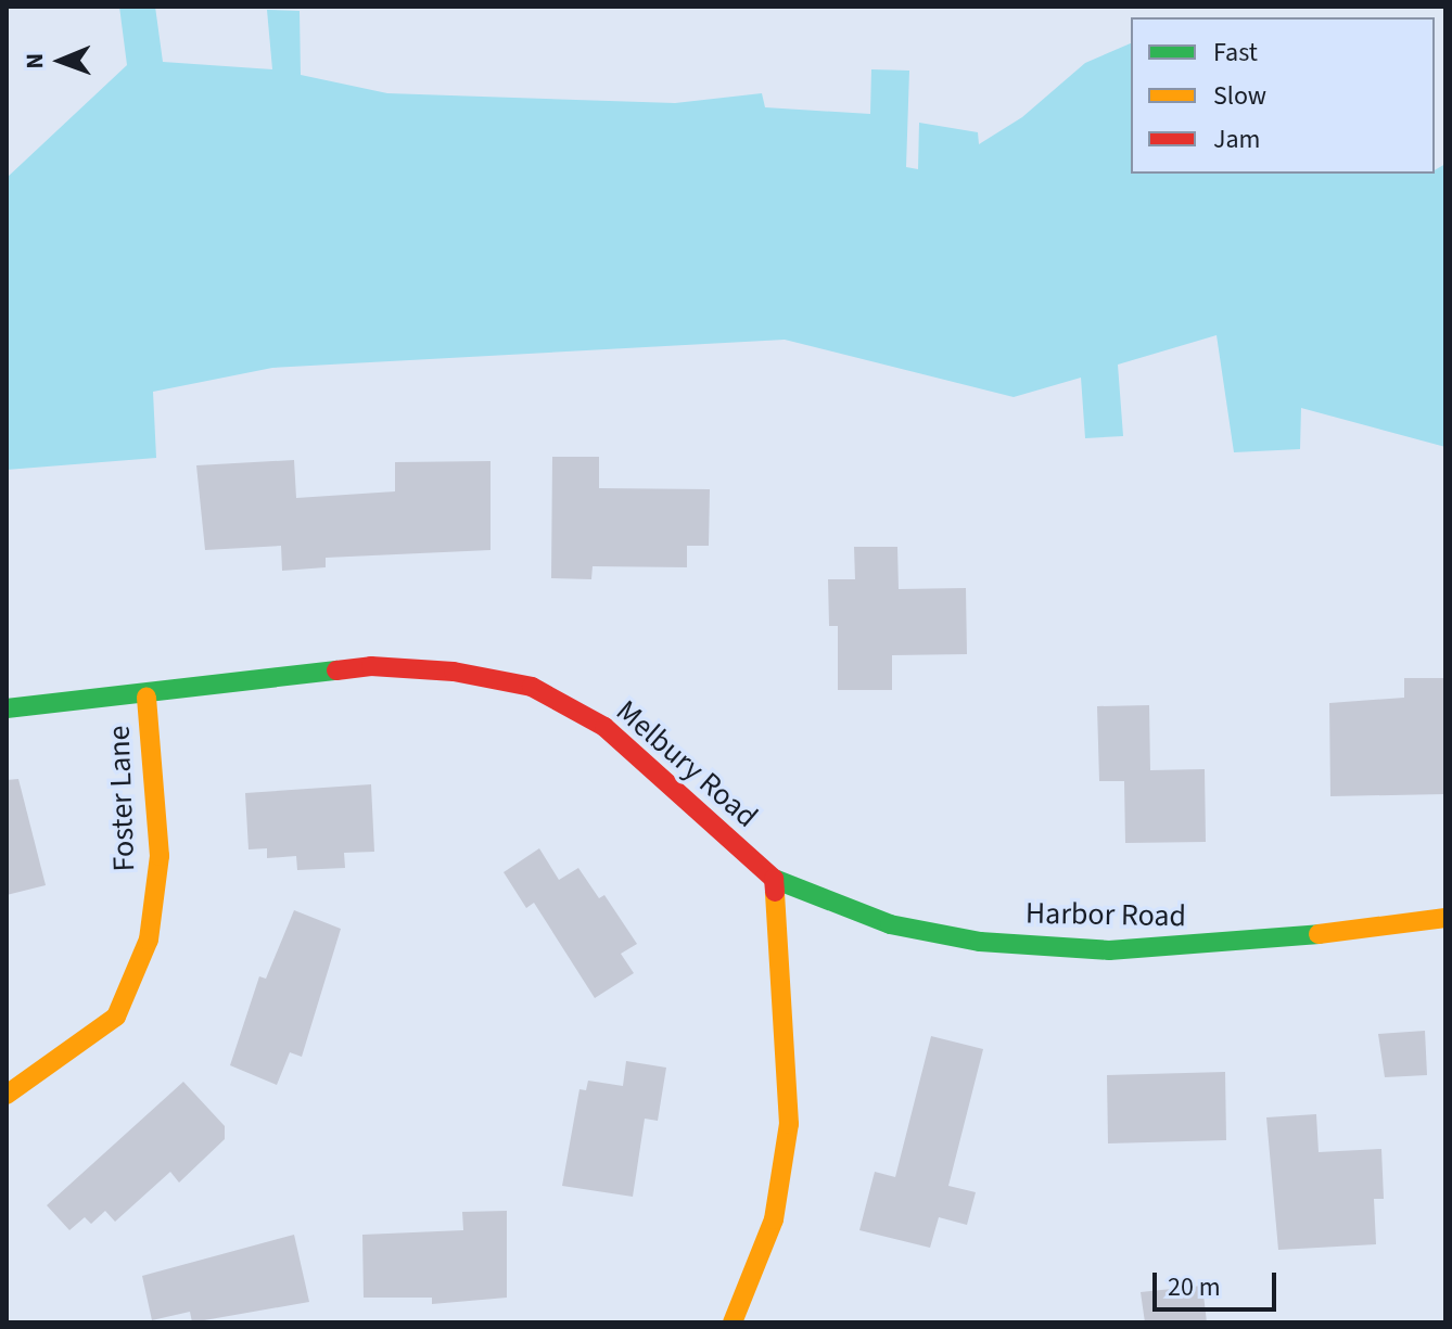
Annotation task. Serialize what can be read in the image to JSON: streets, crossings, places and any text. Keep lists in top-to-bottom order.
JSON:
{
  "streets": {
    "street": ["Melbury Road", "Foster Lane", "Harbor Road"]
  },
  "crossings": [
    ["Melbury Road", "Foster Lane"],
    ["Melbury Road", "Harbor Road"]
  ],
  "legend": ["Fast", "Slow", "Jam"],
  "scale_bar": "20 m",
  "north": "left"
}
